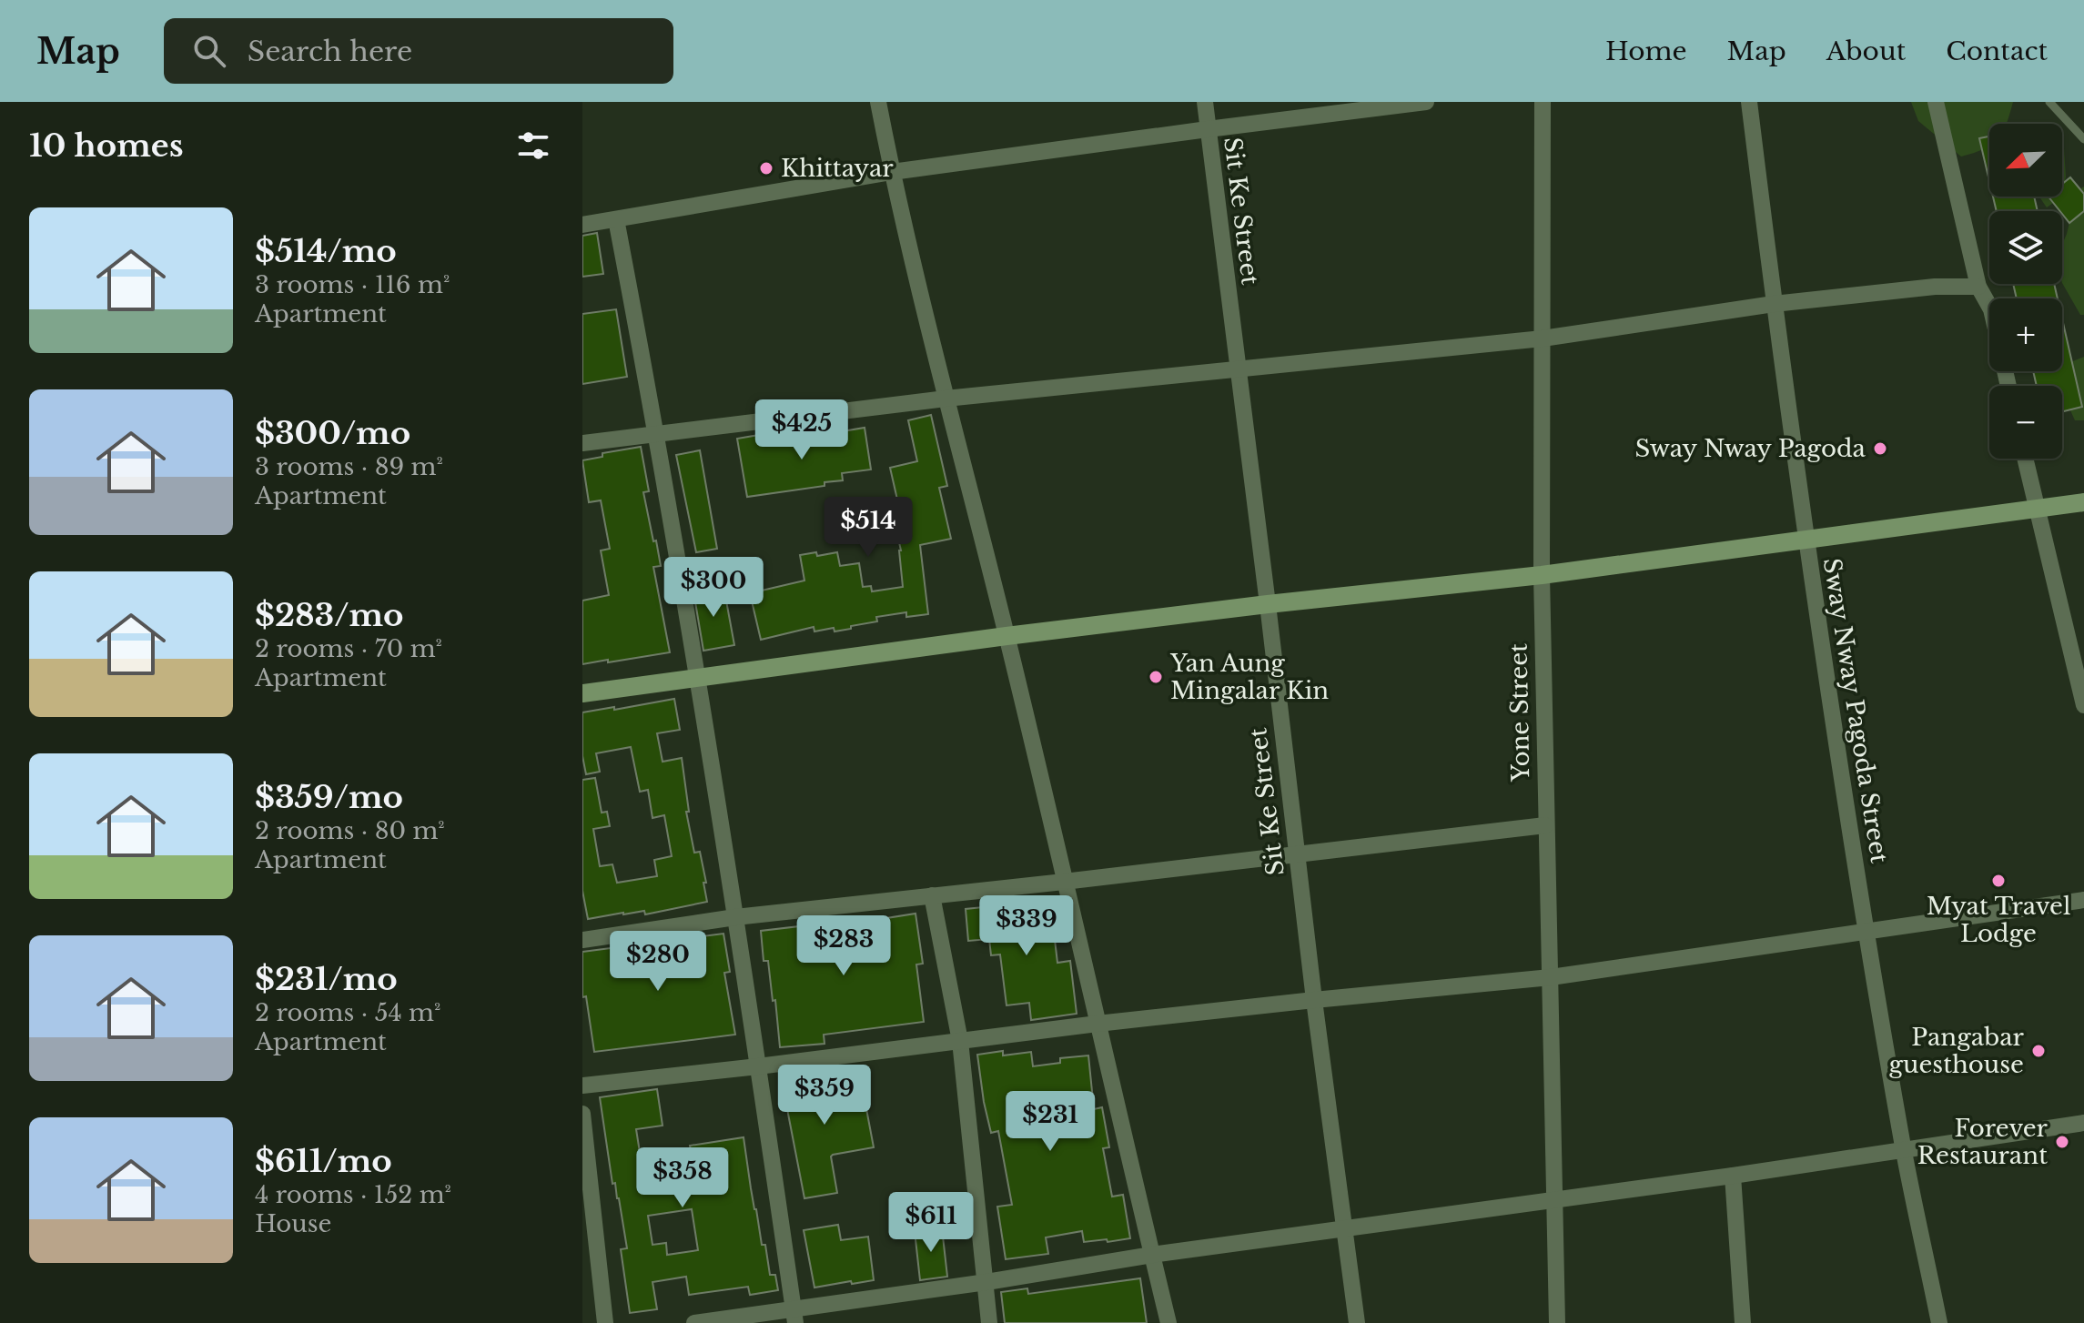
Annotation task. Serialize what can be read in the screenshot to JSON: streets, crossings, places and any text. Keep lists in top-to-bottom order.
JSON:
{
  "streets": {
    "street": ["Sit Ke Street", "Sway Nway Pagoda Street", "Yone Street"]
  },
  "places": [
    "Khittayar",
    "Sway Nway Pagoda",
    "Yan Aung Mingalar Kin",
    "Myat Travel Lodge",
    "Pangabar guesthouse",
    "Forever Restaurant"
  ],
  "north": "bottom left",
  "page": {
    "header": "Map",
    "search": "Search here",
    "nav": [
      "Home",
      "Map",
      "About",
      "Contact"
    ],
    "heading": "10 homes",
    "map_buttons": ["+", "−"],
    "list": [
      {
        "name": "$514/mo",
        "note": "3 rooms · 116 m² · Apartment"
      },
      {
        "name": "$300/mo",
        "note": "3 rooms · 89 m² · Apartment"
      },
      {
        "name": "$283/mo",
        "note": "2 rooms · 70 m² · Apartment"
      },
      {
        "name": "$359/mo",
        "note": "2 rooms · 80 m² · Apartment"
      },
      {
        "name": "$231/mo",
        "note": "2 rooms · 54 m² · Apartment"
      },
      {
        "name": "$611/mo",
        "note": "4 rooms · 152 m² · House"
      }
    ],
    "price": [
      "$425",
      "$514",
      "$300",
      "$339",
      "$283",
      "$280",
      "$359",
      "$231",
      "$358",
      "$611"
    ]
  }
}
